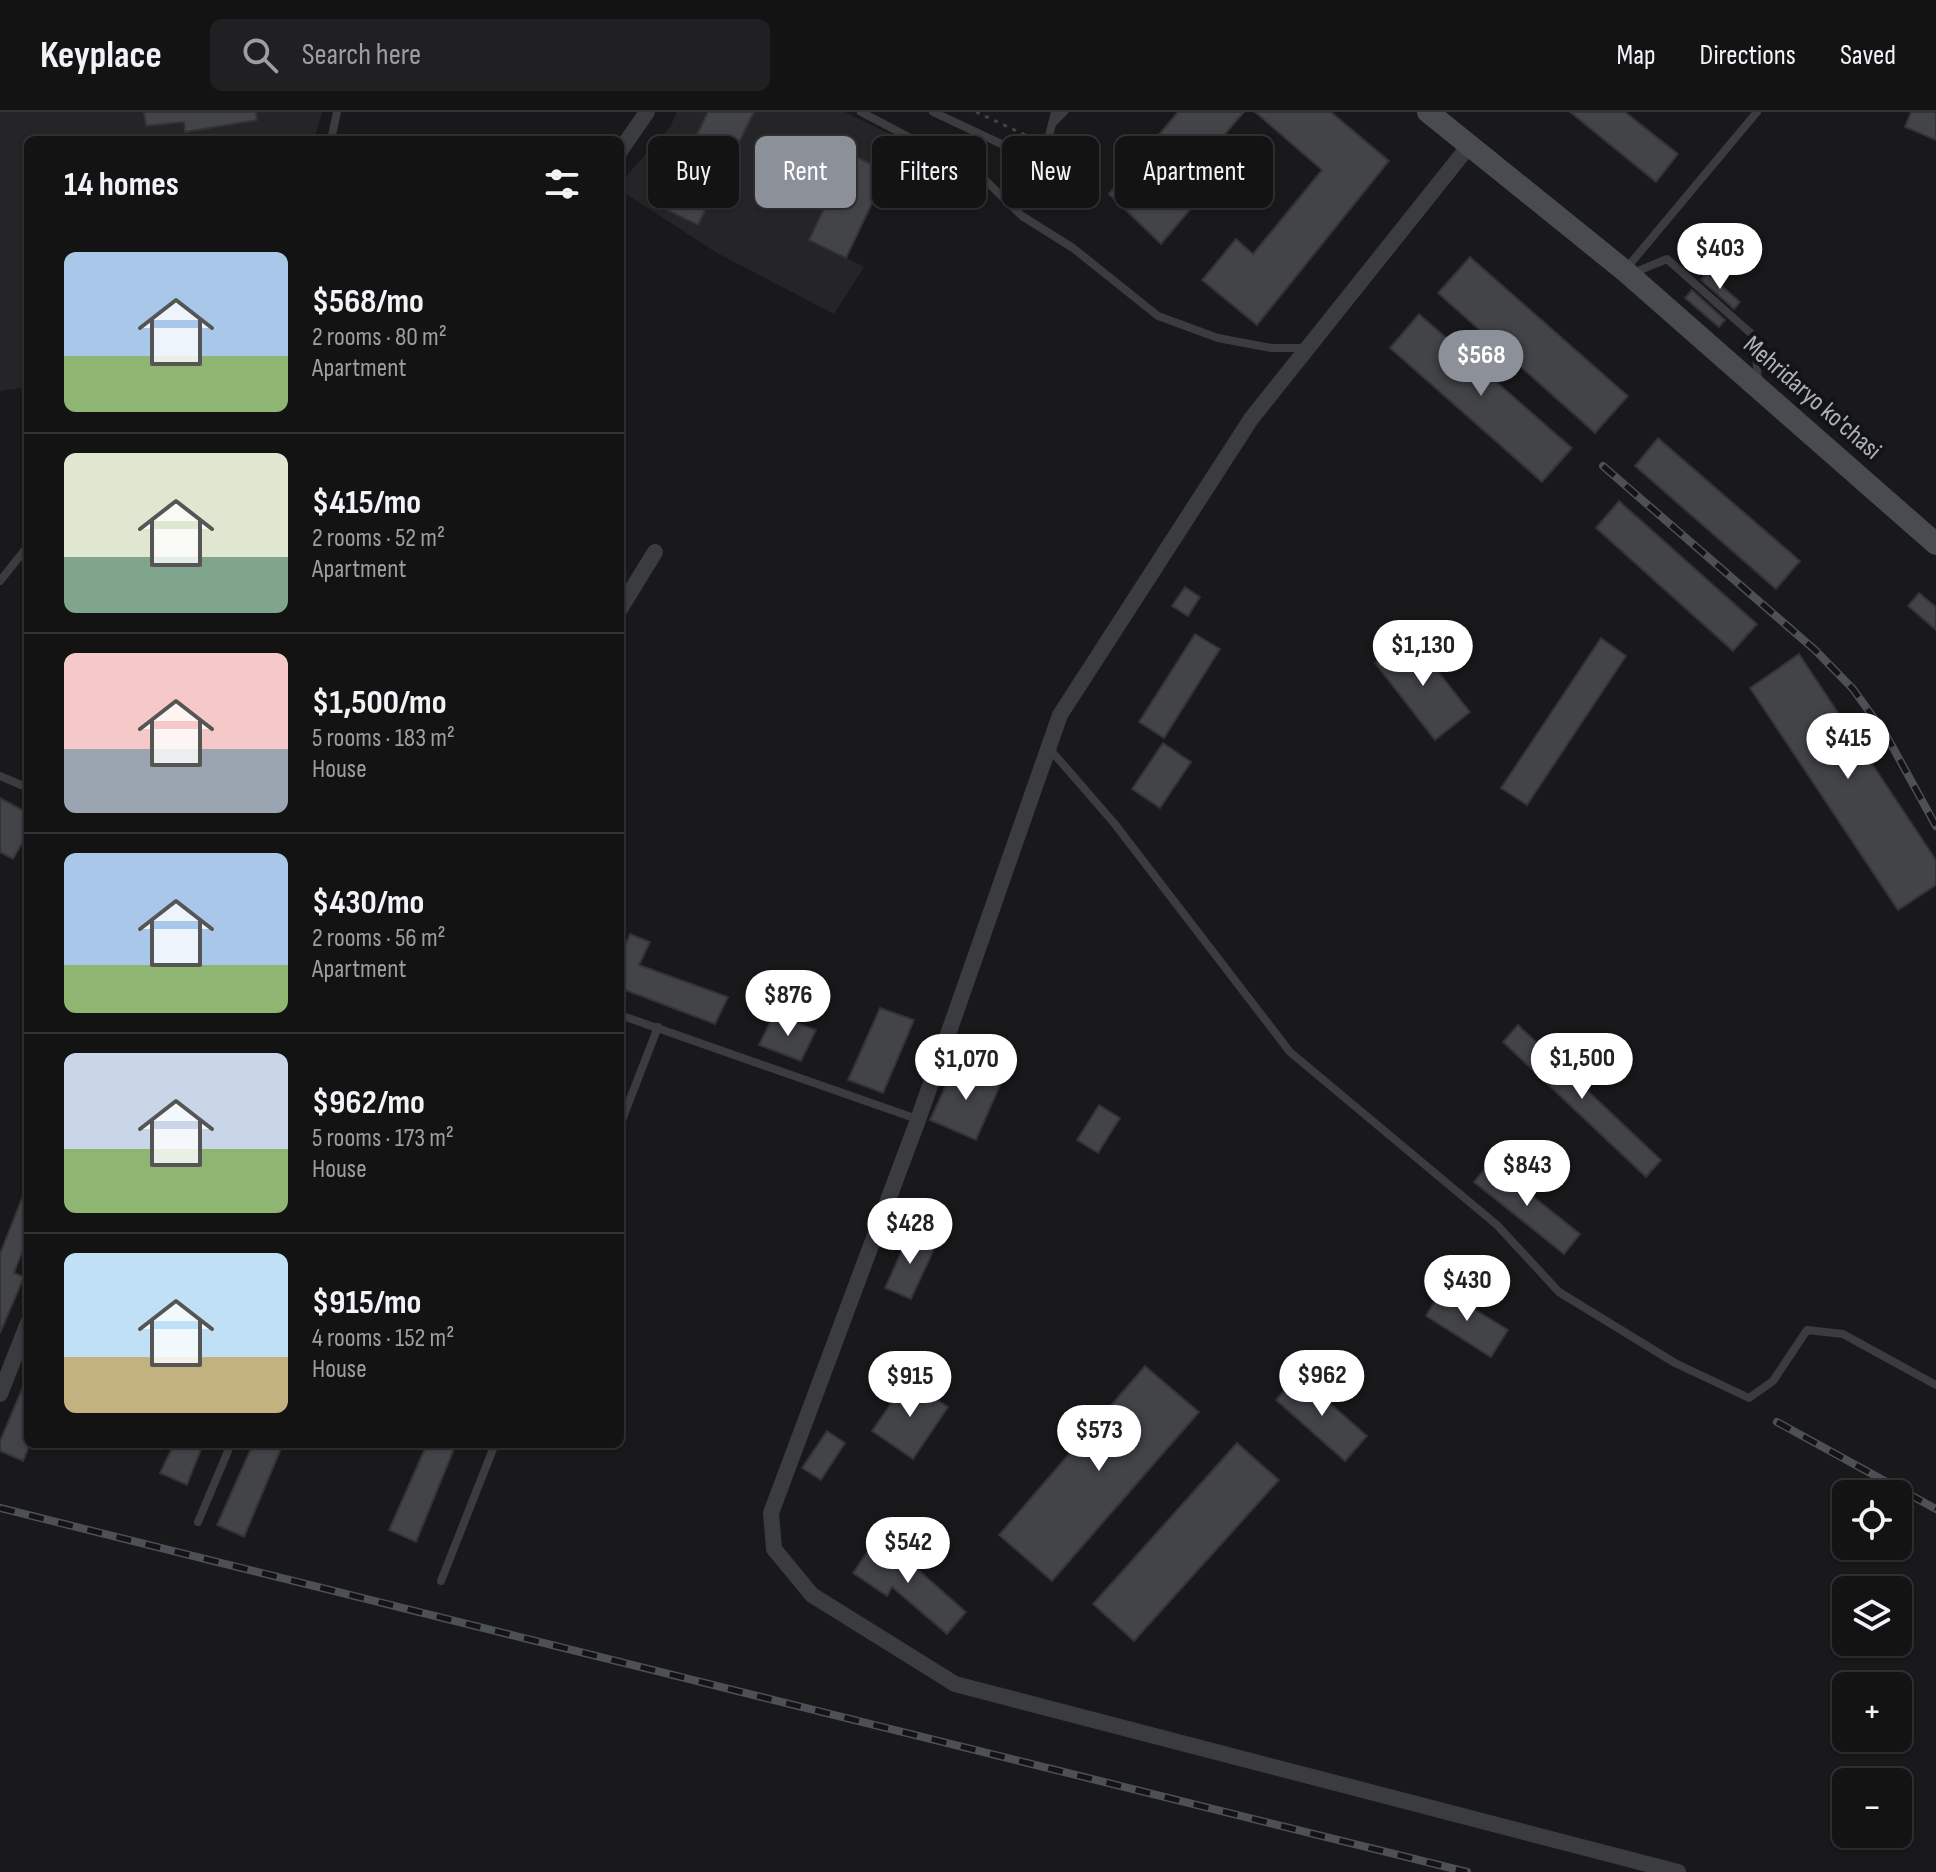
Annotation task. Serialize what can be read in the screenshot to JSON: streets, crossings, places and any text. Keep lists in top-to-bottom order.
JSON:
{
  "streets": {
    "main road": ["Мehridaryo ko'chasi"]
  },
  "page": {
    "header": "Keyplace",
    "search": "Search here",
    "nav": ["Map", "Directions", "Saved"],
    "chip": [
      "Buy",
      "Rent",
      "Filters",
      "New",
      "Apartment"
    ],
    "heading": "14 homes",
    "price": [
      "$403",
      "$568",
      "$1,130",
      "$415",
      "$876",
      "$1,500",
      "$1,070",
      "$843",
      "$428",
      "$430",
      "$962",
      "$915",
      "$573",
      "$542"
    ],
    "list": [
      {
        "name": "$568/mo",
        "note": "2 rooms · 80 m² · Apartment"
      },
      {
        "name": "$415/mo",
        "note": "2 rooms · 52 m² · Apartment"
      },
      {
        "name": "$1,500/mo",
        "note": "5 rooms · 183 m² · House"
      },
      {
        "name": "$430/mo",
        "note": "2 rooms · 56 m² · Apartment"
      },
      {
        "name": "$962/mo",
        "note": "5 rooms · 173 m² · House"
      },
      {
        "name": "$915/mo",
        "note": "4 rooms · 152 m² · House"
      }
    ],
    "map_buttons": ["+", "−"]
  }
}
